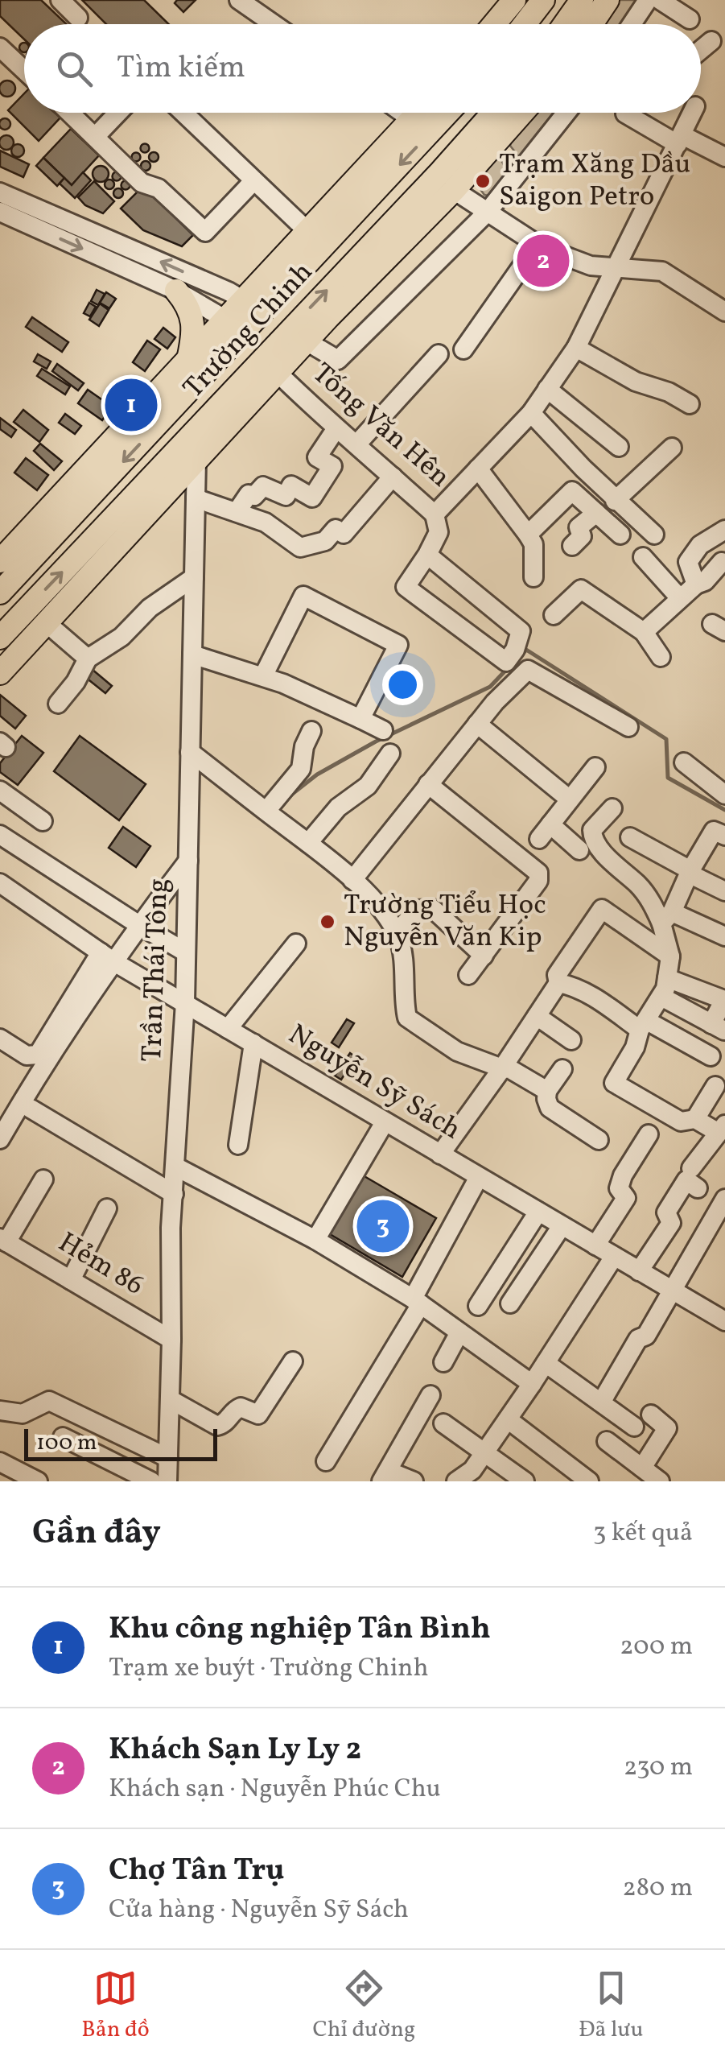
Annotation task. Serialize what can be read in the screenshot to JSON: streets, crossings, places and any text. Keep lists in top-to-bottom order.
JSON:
{
  "streets": {
    "main road": ["Trường Chinh"],
    "street": [
      "Tống Văn Hên",
      "Trần Thái Tông",
      "Nguyễn Sỹ Sách",
      "Hẻm 86"
    ]
  },
  "crossings": [
    ["Trường Chinh", "Tống Văn Hên"],
    ["Trường Chinh", "Trần Thái Tông"],
    ["Trần Thái Tông", "Nguyễn Sỹ Sách"],
    ["Trần Thái Tông", "Hẻm 86"]
  ],
  "places": ["Trạm Xăng Dầu Saigon Petro", "Trường Tiểu Học Nguyễn Văn Kip"],
  "scale_bar": "100 m",
  "page": {
    "search": "Tìm kiếm",
    "pins": ["2", "1", "3"],
    "scale": "100 m",
    "heading": ["Gần đây", "3 kết quả"],
    "list": [
      {
        "mark": "1",
        "name": "Khu công nghiệp Tân Bình",
        "note": "Trạm xe buýt · Trường Chinh",
        "value": "200 m"
      },
      {
        "mark": "2",
        "name": "Khách Sạn Ly Ly 2",
        "note": "Khách sạn · Nguyễn Phúc Chu",
        "value": "230 m"
      },
      {
        "mark": "3",
        "name": "Chợ Tân Trụ",
        "note": "Cửa hàng · Nguyễn Sỹ Sách",
        "value": "280 m"
      }
    ],
    "nav": ["Bản đồ", "Chỉ đường", "Đã lưu"]
  }
}
